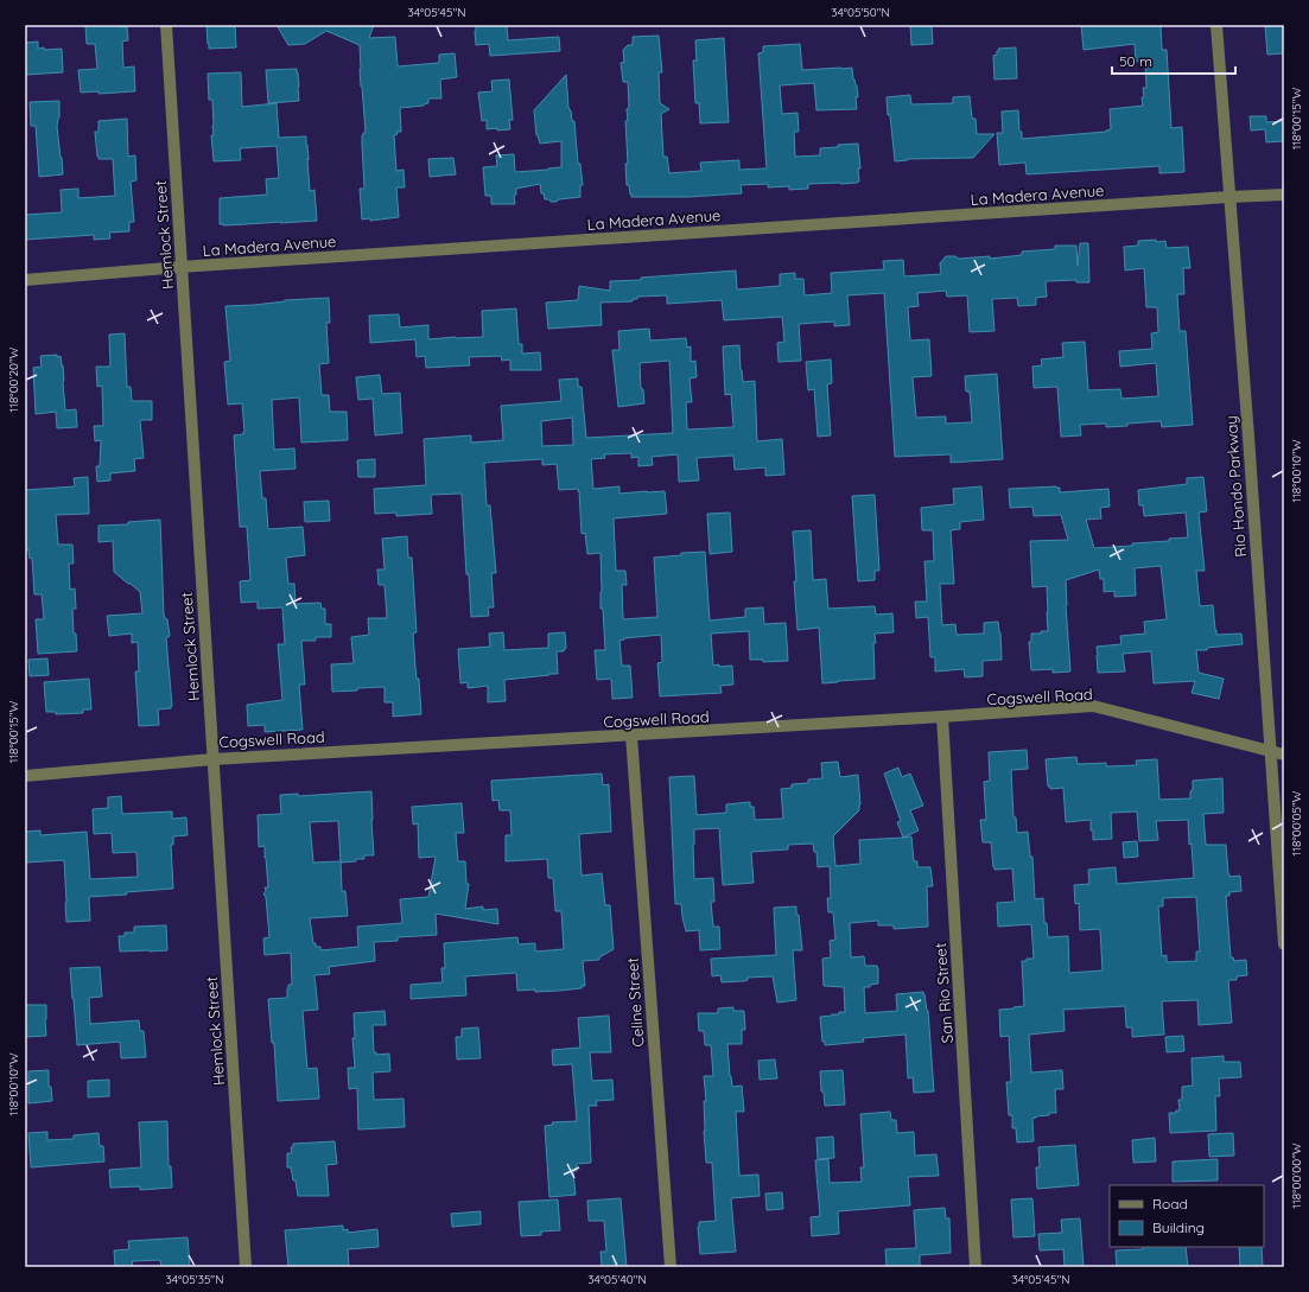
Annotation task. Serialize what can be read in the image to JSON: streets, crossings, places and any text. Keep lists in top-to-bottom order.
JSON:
{
  "streets": {
    "street": [
      "La Madera Avenue",
      "Hemlock Street",
      "Rio Hondo Parkway",
      "Cogswell Road",
      "San Rio Street",
      "Celine Street"
    ]
  },
  "crossings": [
    ["La Madera Avenue", "Hemlock Street"],
    ["La Madera Avenue", "Rio Hondo Parkway"],
    ["Hemlock Street", "Cogswell Road"],
    ["Rio Hondo Parkway", "Cogswell Road"],
    ["Cogswell Road", "San Rio Street"],
    ["Cogswell Road", "Celine Street"]
  ],
  "legend": ["Road", "Building"],
  "scale_bar": "50 m",
  "coordinates": [
    "34°05'45\"N",
    "34°05'50\"N",
    "118°00'15\"W",
    "118°00'20\"W",
    "118°00'10\"W",
    "118°00'05\"W",
    "118°00'00\"W",
    "34°05'35\"N",
    "34°05'40\"N"
  ]
}
